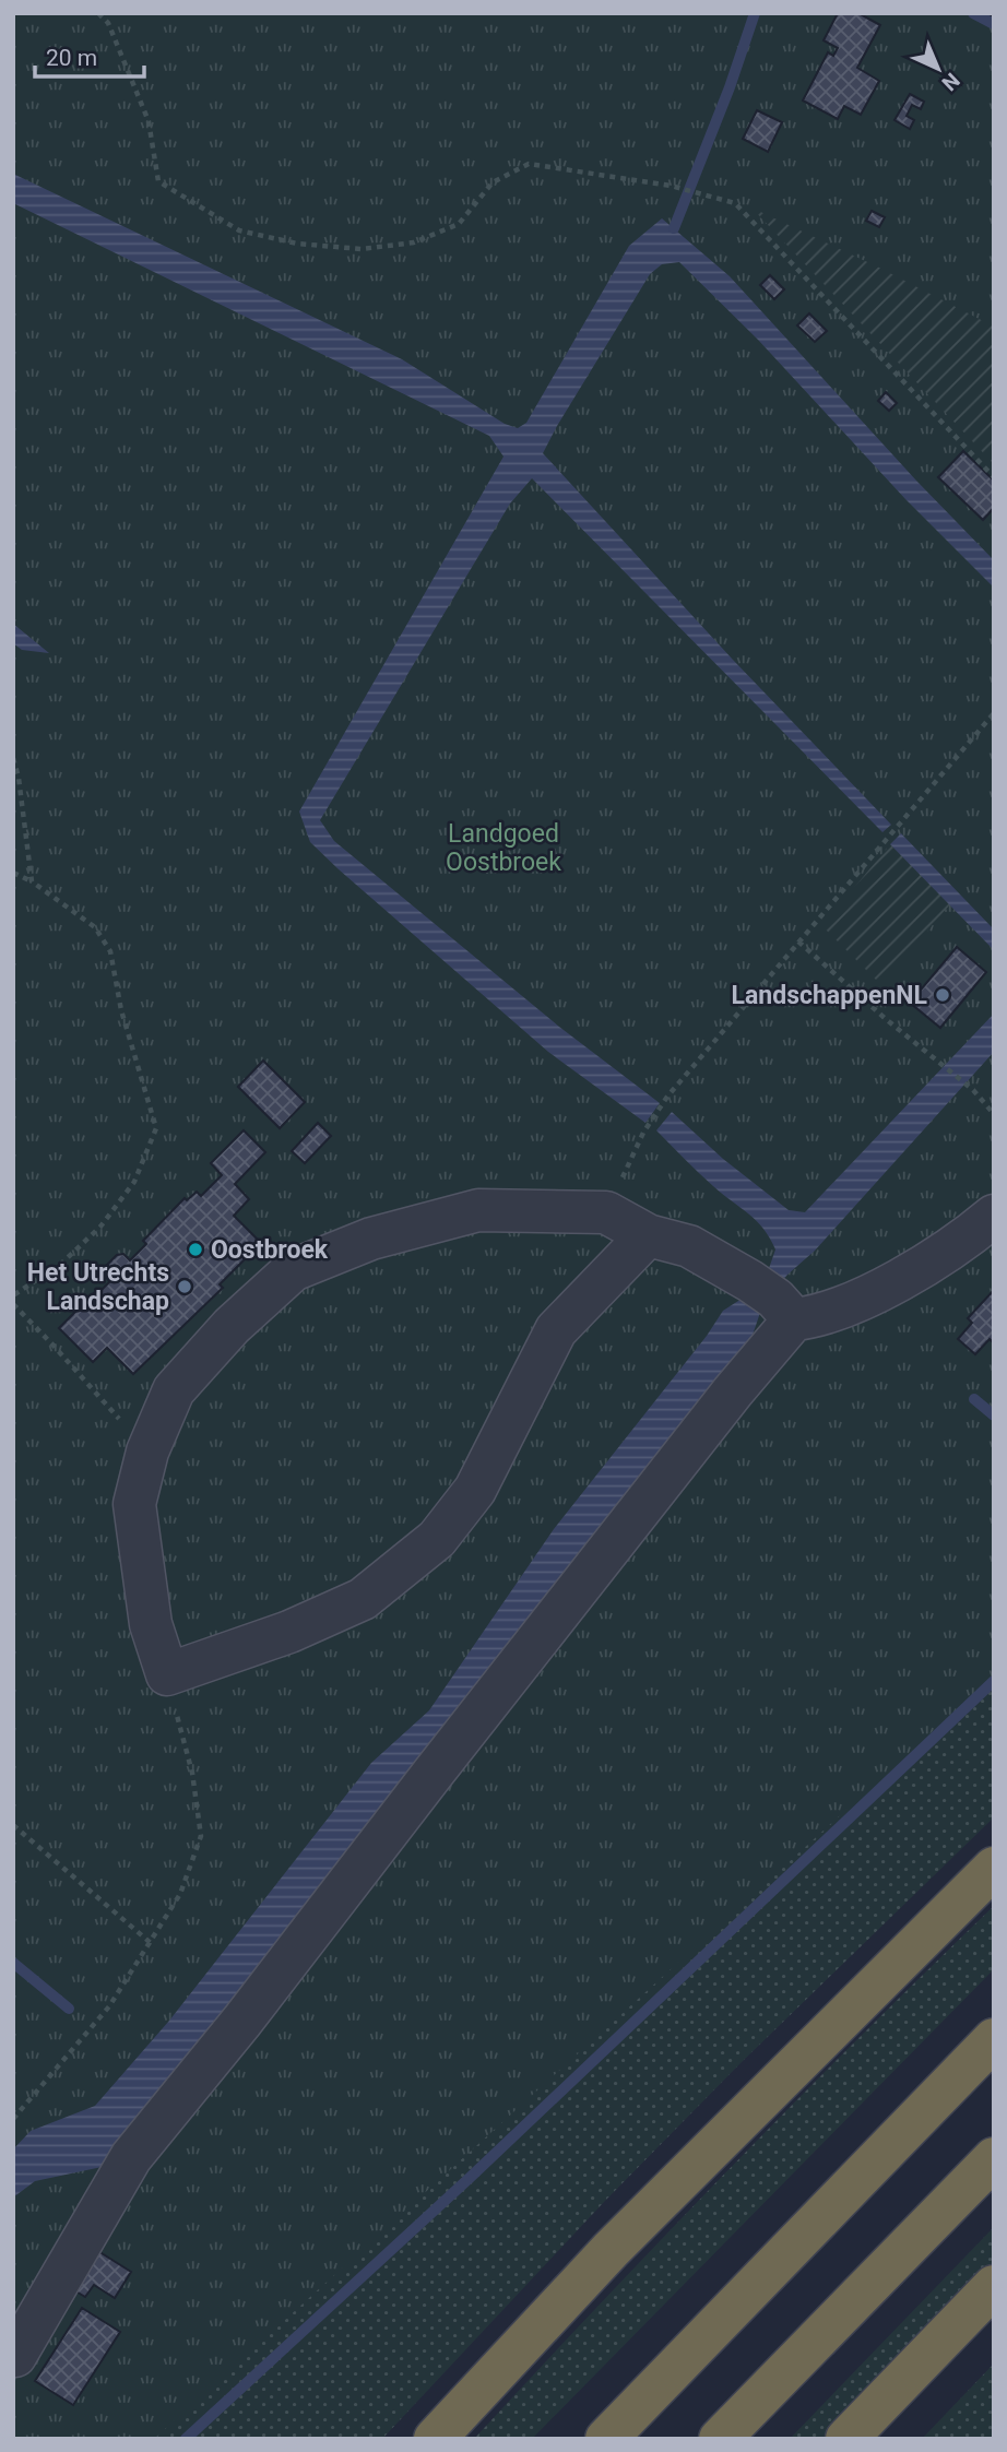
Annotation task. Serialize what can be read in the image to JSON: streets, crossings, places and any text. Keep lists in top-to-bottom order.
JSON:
{
  "parks": ["Landgoed Oostbroek"],
  "places": ["LandschappenNL", "Oostbroek", "Het Utrechts Landschap"],
  "scale_bar": "20 m",
  "north": "bottom right"
}
